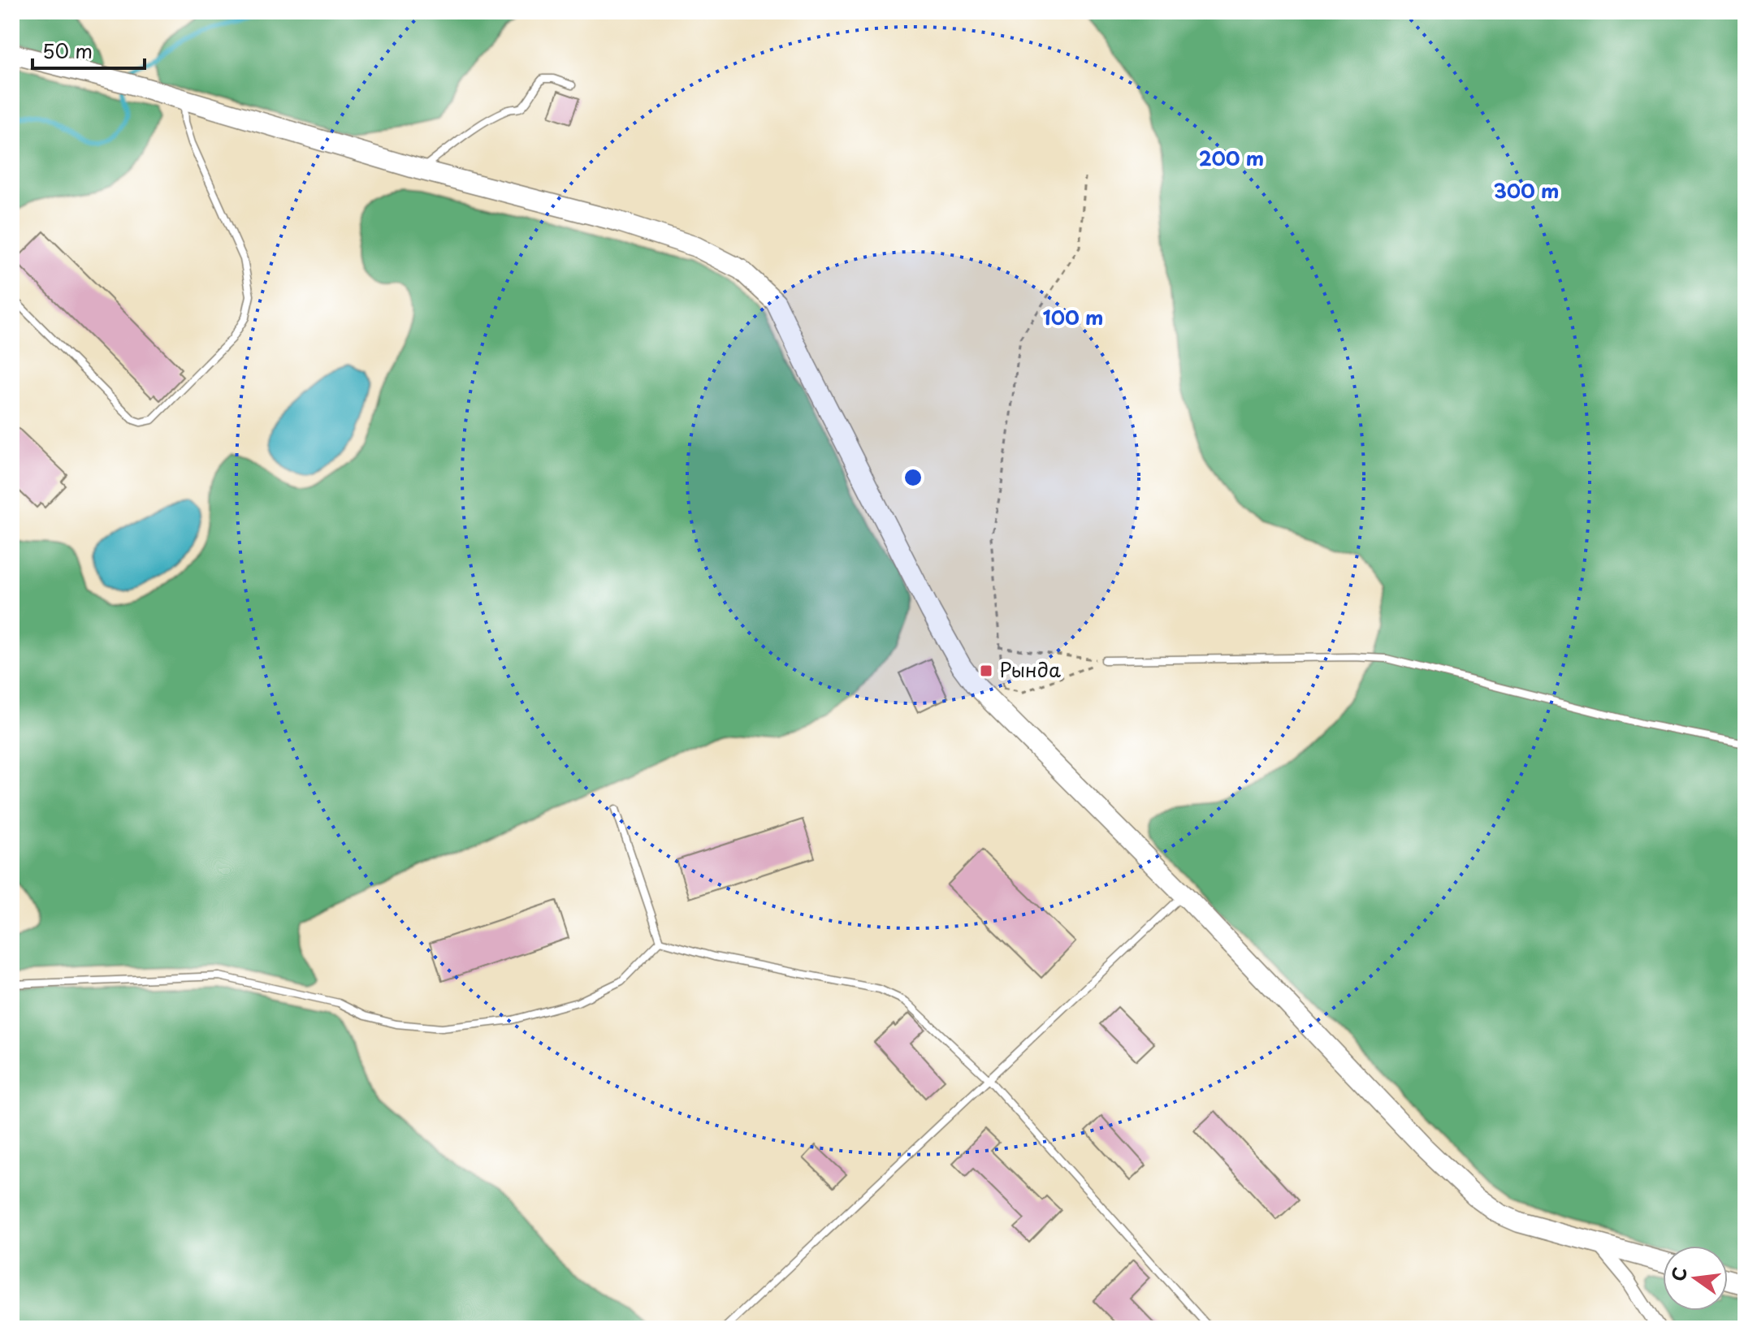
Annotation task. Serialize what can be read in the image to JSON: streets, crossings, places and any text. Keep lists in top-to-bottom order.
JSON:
{
  "places": {
    "transit": ["Рында"]
  },
  "scale_bar": "50 m",
  "north": "left",
  "rings": ["200 m", "300 m", "100 m"]
}
